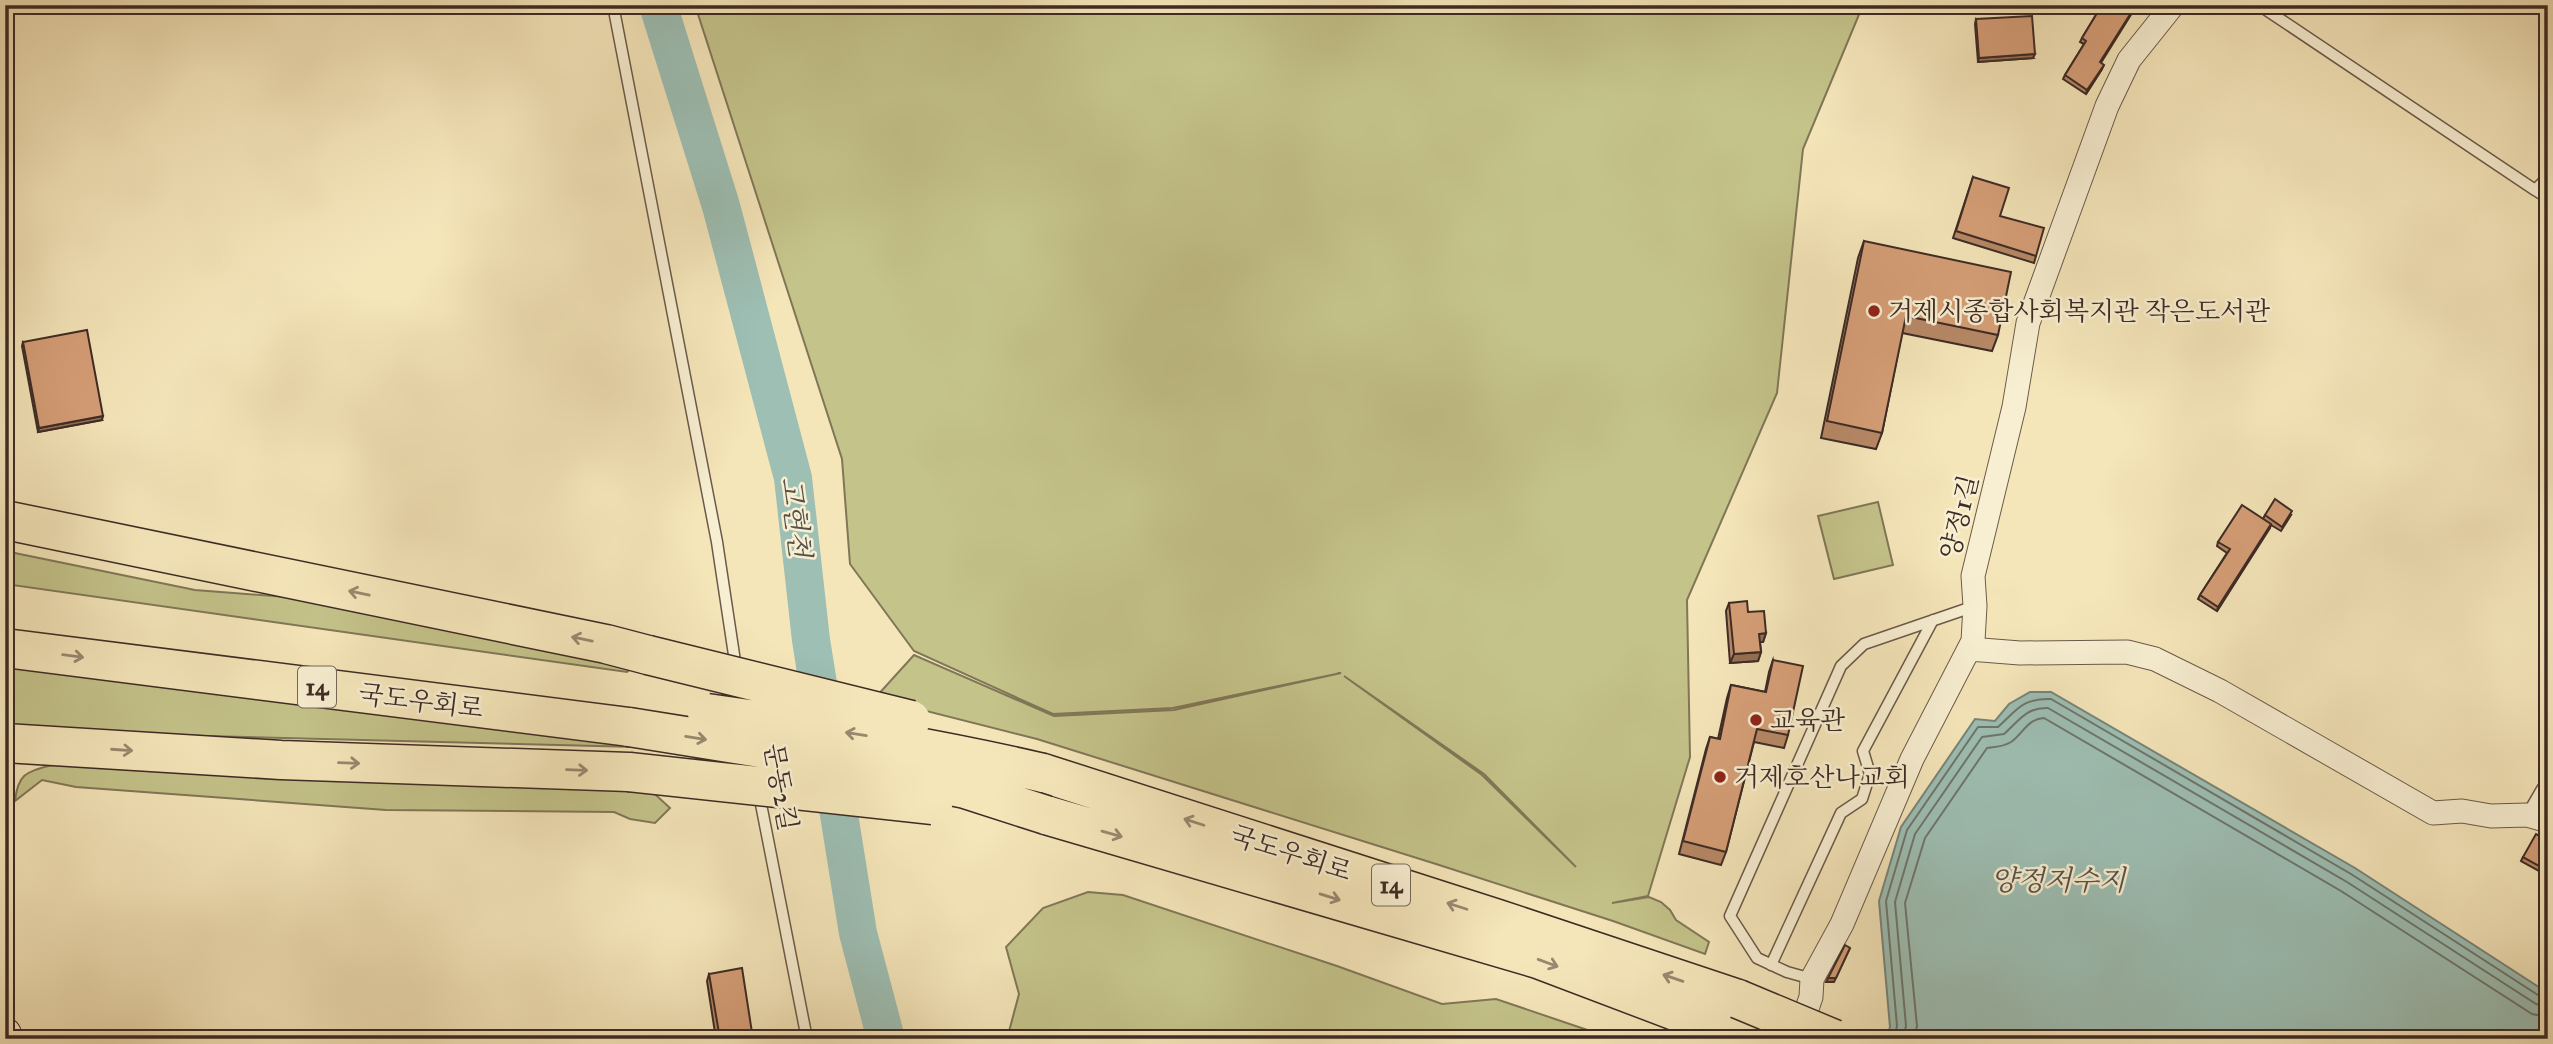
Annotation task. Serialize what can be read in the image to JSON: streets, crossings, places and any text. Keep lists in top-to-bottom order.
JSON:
{
  "streets": {
    "highway": ["14", "국도우회로"],
    "street": ["양정1길"],
    "lane": ["문동2길"]
  },
  "crossings": [
    ["14", "국도우회로"]
  ],
  "water": ["고현천", "양정저수지"],
  "places": ["거제시종합사회복지관 작은도서관", "교육관", "거제호산나교회"]
}
